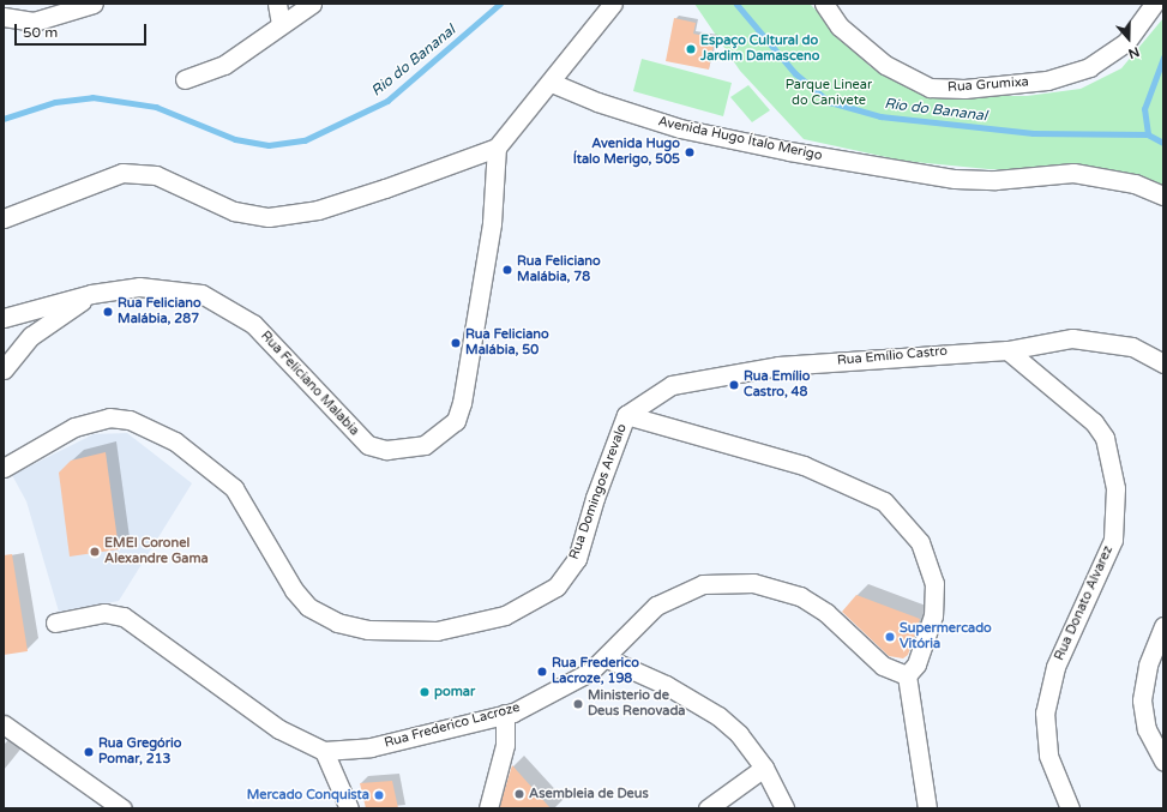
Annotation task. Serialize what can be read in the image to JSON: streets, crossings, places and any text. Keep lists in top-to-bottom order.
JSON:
{
  "streets": {
    "street": [
      "Rua Grumixa",
      "Avenida Hugo Ítalo Merigo",
      "Rua Emílio Castro",
      "Rua Feliciano Malabia",
      "Rua Domingos Arevalo",
      "Rua Donato Alvarez",
      "Rua Frederico Lacroze"
    ]
  },
  "crossings": [
    ["Rua Emílio Castro", "Rua Domingos Arevalo"],
    ["Rua Emílio Castro", "Rua Donato Alvarez"],
    ["Rua Domingos Arevalo", "Rua Frederico Lacroze"]
  ],
  "water": ["Rio do Bananal"],
  "parks": ["Parque Linear do Canivete"],
  "places": [
    "Espaço Cultural do Jardim Damasceno",
    "Avenida Hugo Ítalo Merigo, 505",
    "Rua Feliciano Malábia, 78",
    "Rua Feliciano Malábia, 287",
    "Rua Feliciano Malábia, 50",
    "Rua Emílio Castro, 48",
    "EMEI Coronel Alexandre Gama",
    "Supermercado Vitória",
    "Rua Frederico Lacroze, 198",
    "pomar",
    "Ministerio de Deus Renovada",
    "Rua Gregório Pomar, 213",
    "Asembleia de Deus",
    "Mercado Conquista"
  ],
  "scale_bar": "50 m",
  "north": "bottom"
}
